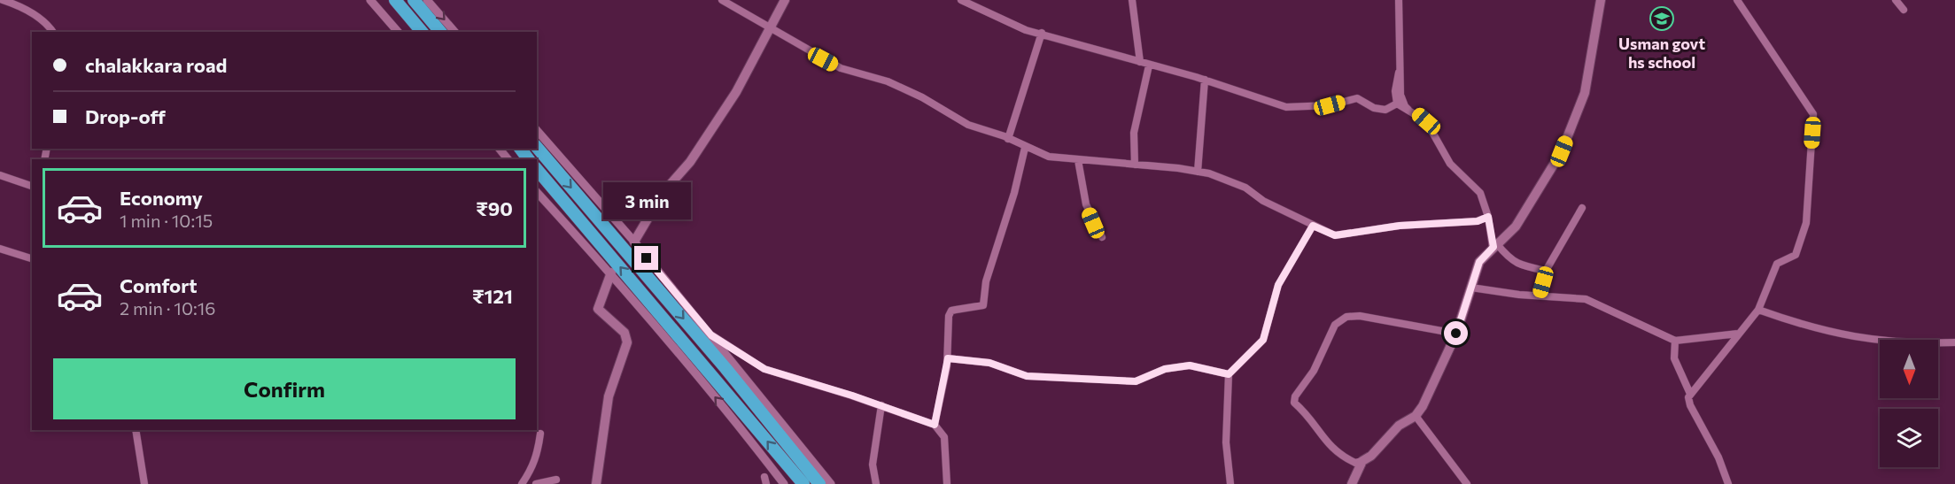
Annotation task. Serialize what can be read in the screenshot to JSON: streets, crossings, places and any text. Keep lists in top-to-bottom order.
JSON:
{
  "places": {
    "school or university": ["Usman govt hs school"]
  },
  "north": "bottom",
  "page": {
    "banner": ["chalakkara road", "Drop-off"],
    "list": [
      {
        "name": "Economy",
        "note": "1 min · 10:15",
        "value": "₹90"
      },
      {
        "name": "Comfort",
        "note": "2 min · 10:16",
        "value": "₹121"
      }
    ],
    "bubble": "3 min",
    "buttons": "Confirm"
  }
}
